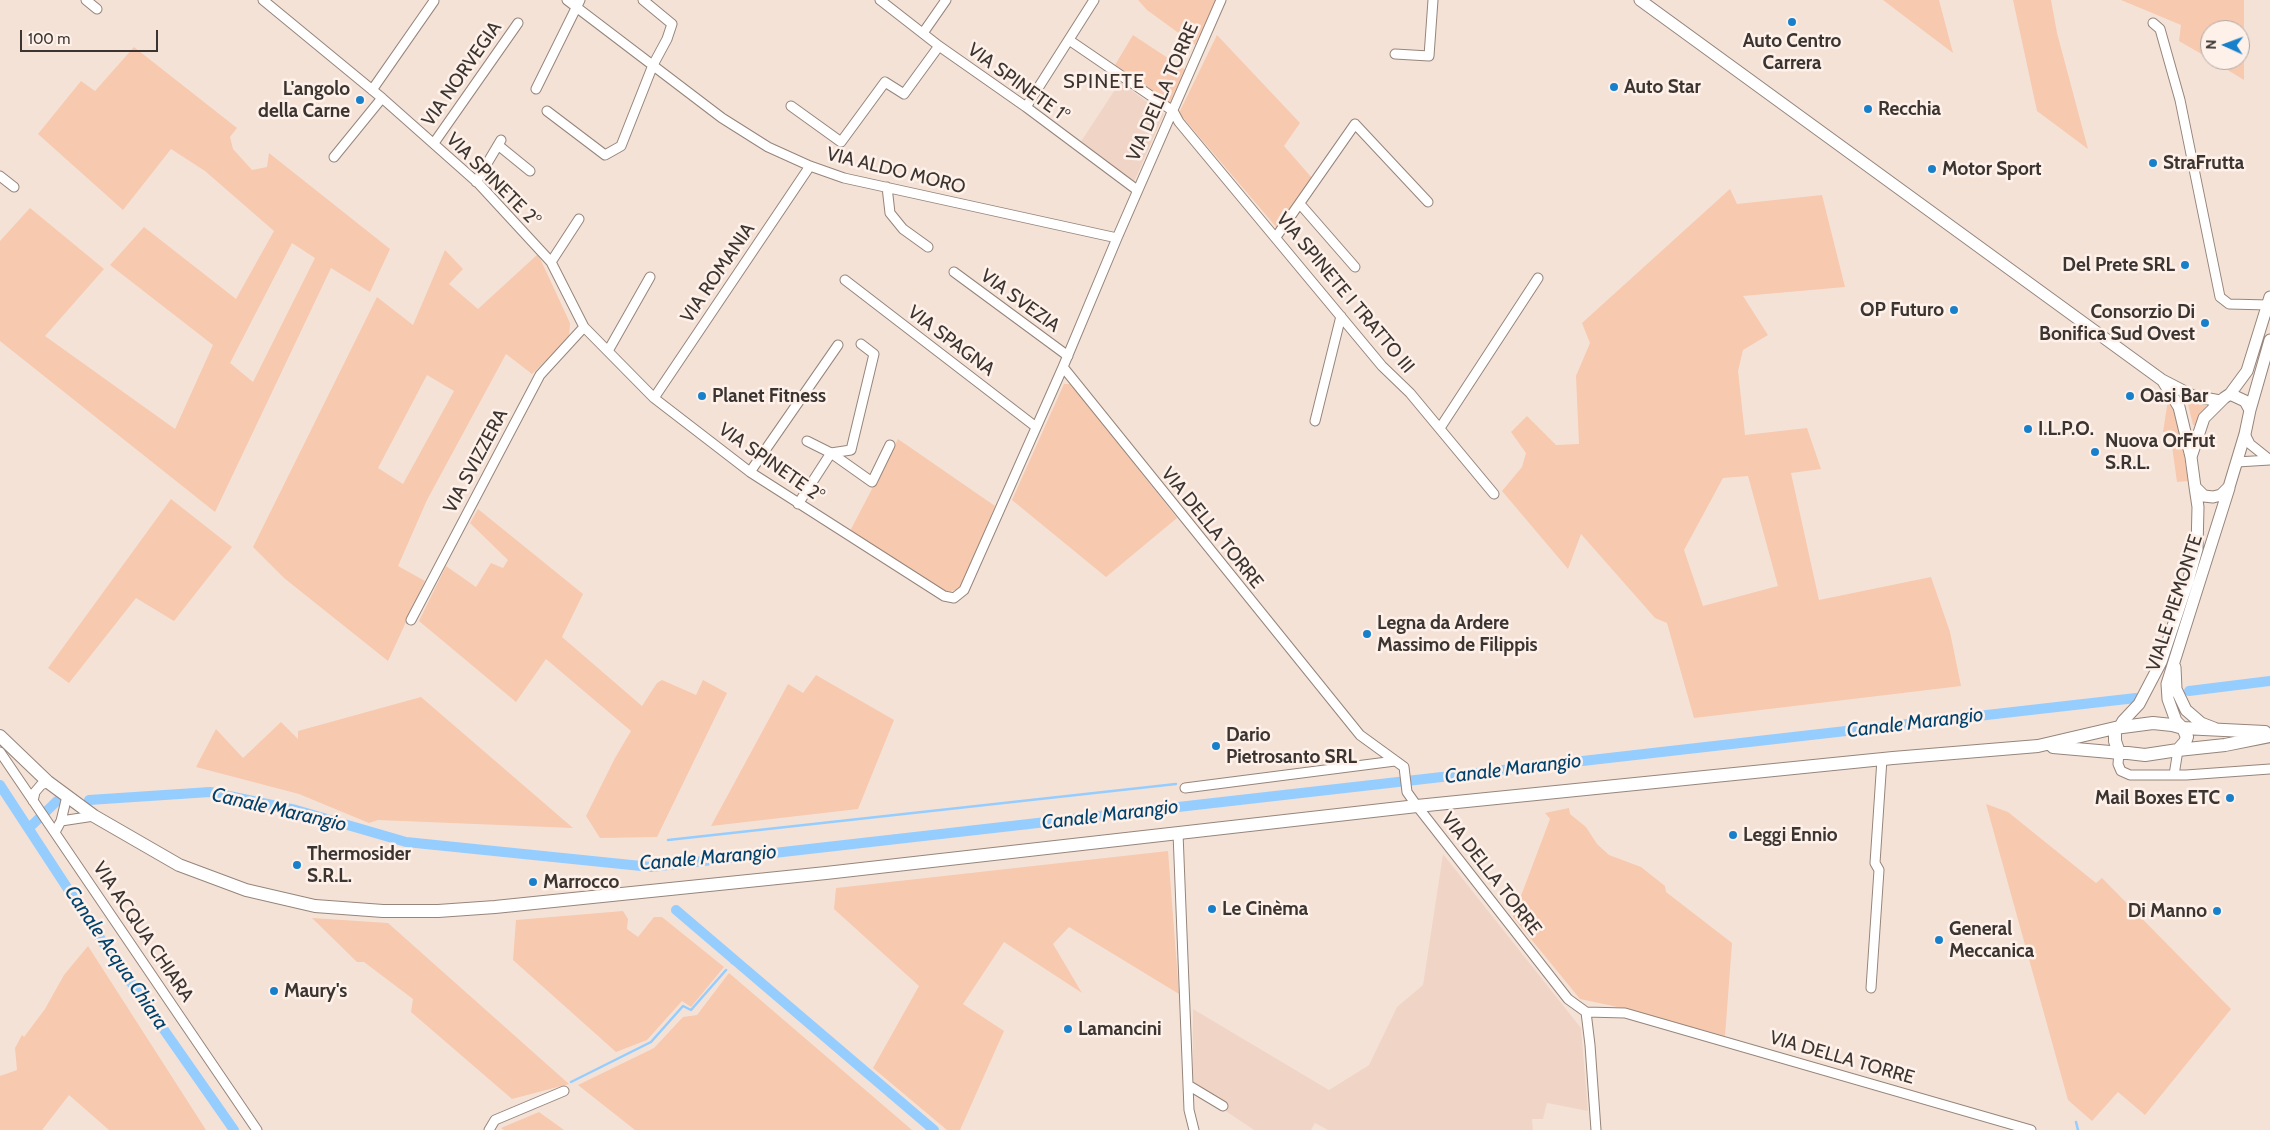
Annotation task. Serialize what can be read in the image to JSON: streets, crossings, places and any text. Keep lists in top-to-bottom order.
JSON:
{
  "streets": {
    "street": [
      "VIA NORVEGIA",
      "VIA SPINETE 1°",
      "VIA DELLA TORRE",
      "VIA ALDO MORO",
      "VIA SPINETE 2°",
      "VIA ROMANIA",
      "VIA SPINETE I TRATTO III",
      "VIA SVEZIA",
      "VIA SPAGNA",
      "VIA SVIZZERA",
      "VIALE PIEMONTE",
      "VIA ACQUA CHIARA"
    ]
  },
  "crossings": [
    ["VIA NORVEGIA", "VIA SPINETE 2°"],
    ["VIA SPINETE 1°", "VIA DELLA TORRE"],
    ["VIA DELLA TORRE", "VIA ALDO MORO"],
    ["VIA DELLA TORRE", "VIA SPINETE 2°"],
    ["VIA DELLA TORRE", "VIA SPINETE I TRATTO III"],
    ["VIA DELLA TORRE", "VIA SVEZIA"],
    ["VIA ALDO MORO", "VIA ROMANIA"],
    ["VIA SPINETE 2°", "VIA ROMANIA"],
    ["VIA SPINETE 2°", "VIA SPAGNA"],
    ["VIA SPINETE 2°", "VIA SVIZZERA"]
  ],
  "districts": ["SPINETE"],
  "water": ["Canale Marangio", "Canale Acqua Chiara"],
  "places": [
    "Auto Centro Carrera",
    "Auto Star",
    "L'angolo della Carne",
    "Recchia",
    "StraFrutta",
    "Motor Sport",
    "Del Prete SRL",
    "OP Futuro",
    "Consorzio Di Bonifica Sud Ovest",
    "Planet Fitness",
    "Oasi Bar",
    "I.L.P.O.",
    "Nuova OrFrut S.R.L.",
    "Legna da Ardere Massimo de Filippis",
    "Dario Pietrosanto SRL",
    "Mail Boxes ETC",
    "Leggi Ennio",
    "Thermosider S.R.L.",
    "Marrocco",
    "Le Cinèma",
    "Di Manno",
    "General Meccanica",
    "Maury's",
    "Lamancini"
  ],
  "scale_bar": "100 m",
  "north": "left"
}
